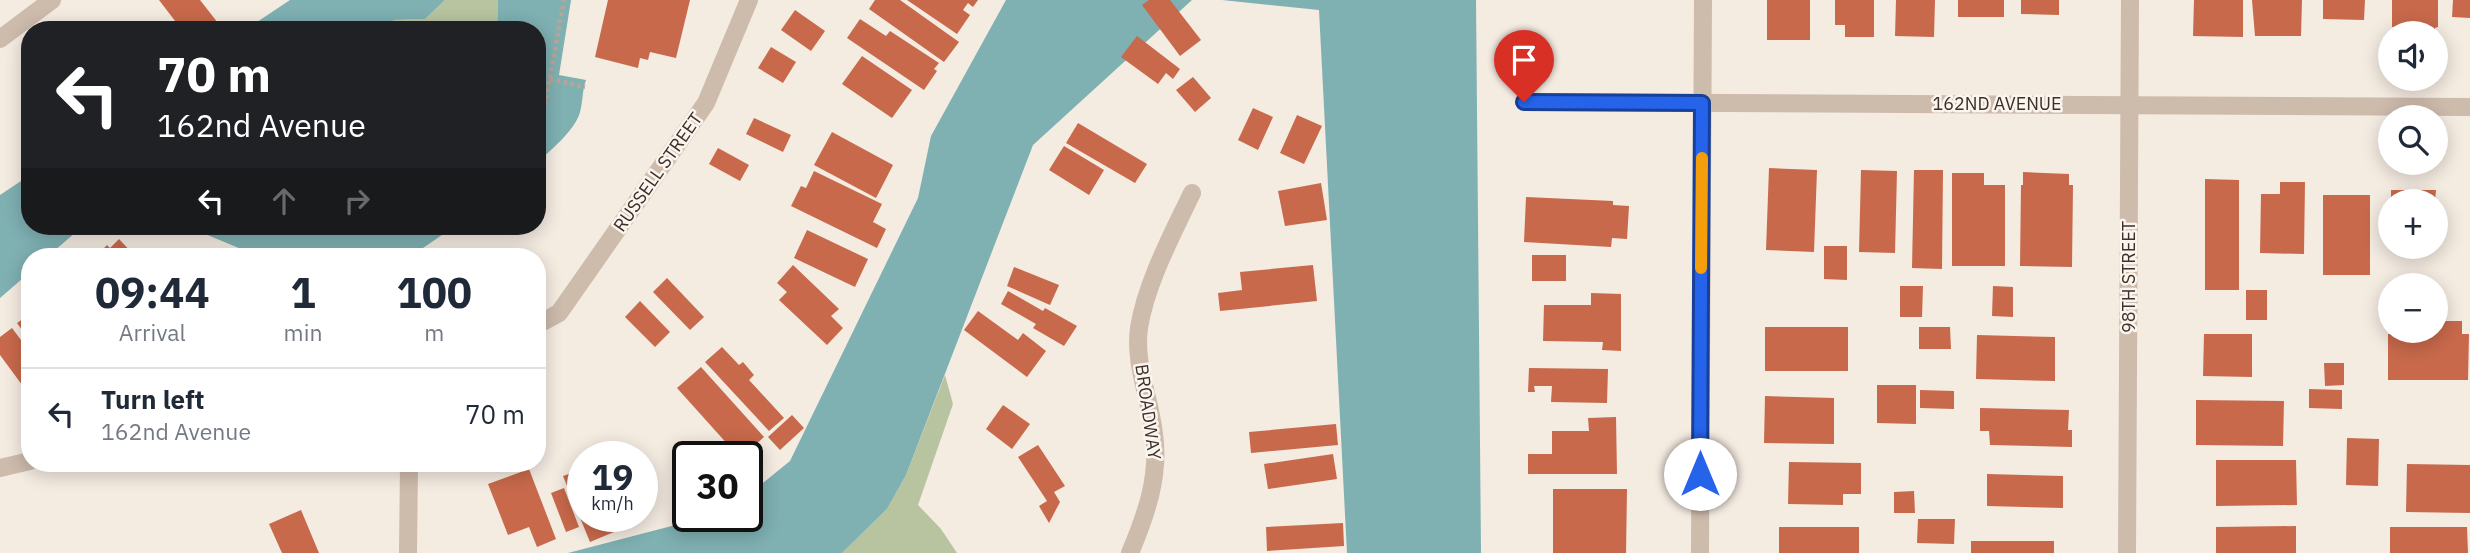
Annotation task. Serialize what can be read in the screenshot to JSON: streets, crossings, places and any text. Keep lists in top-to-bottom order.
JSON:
{
  "streets": {
    "street": [
      "162ND AVENUE",
      "RUSSELL STREET",
      "98TH STREET",
      "BROADWAY"
    ]
  },
  "crossings": [
    ["162ND AVENUE", "98TH STREET"]
  ],
  "page": {
    "map_buttons": ["+", "−"],
    "turn": ["70 m", "162nd Avenue"],
    "eta": [
      "09:44",
      "Arrival",
      "1",
      "min",
      "100",
      "m"
    ],
    "list": [
      {
        "name": "Turn left",
        "note": "162nd Avenue",
        "value": "70 m"
      }
    ],
    "speed": "19 km/h",
    "limit": "30"
  }
}
